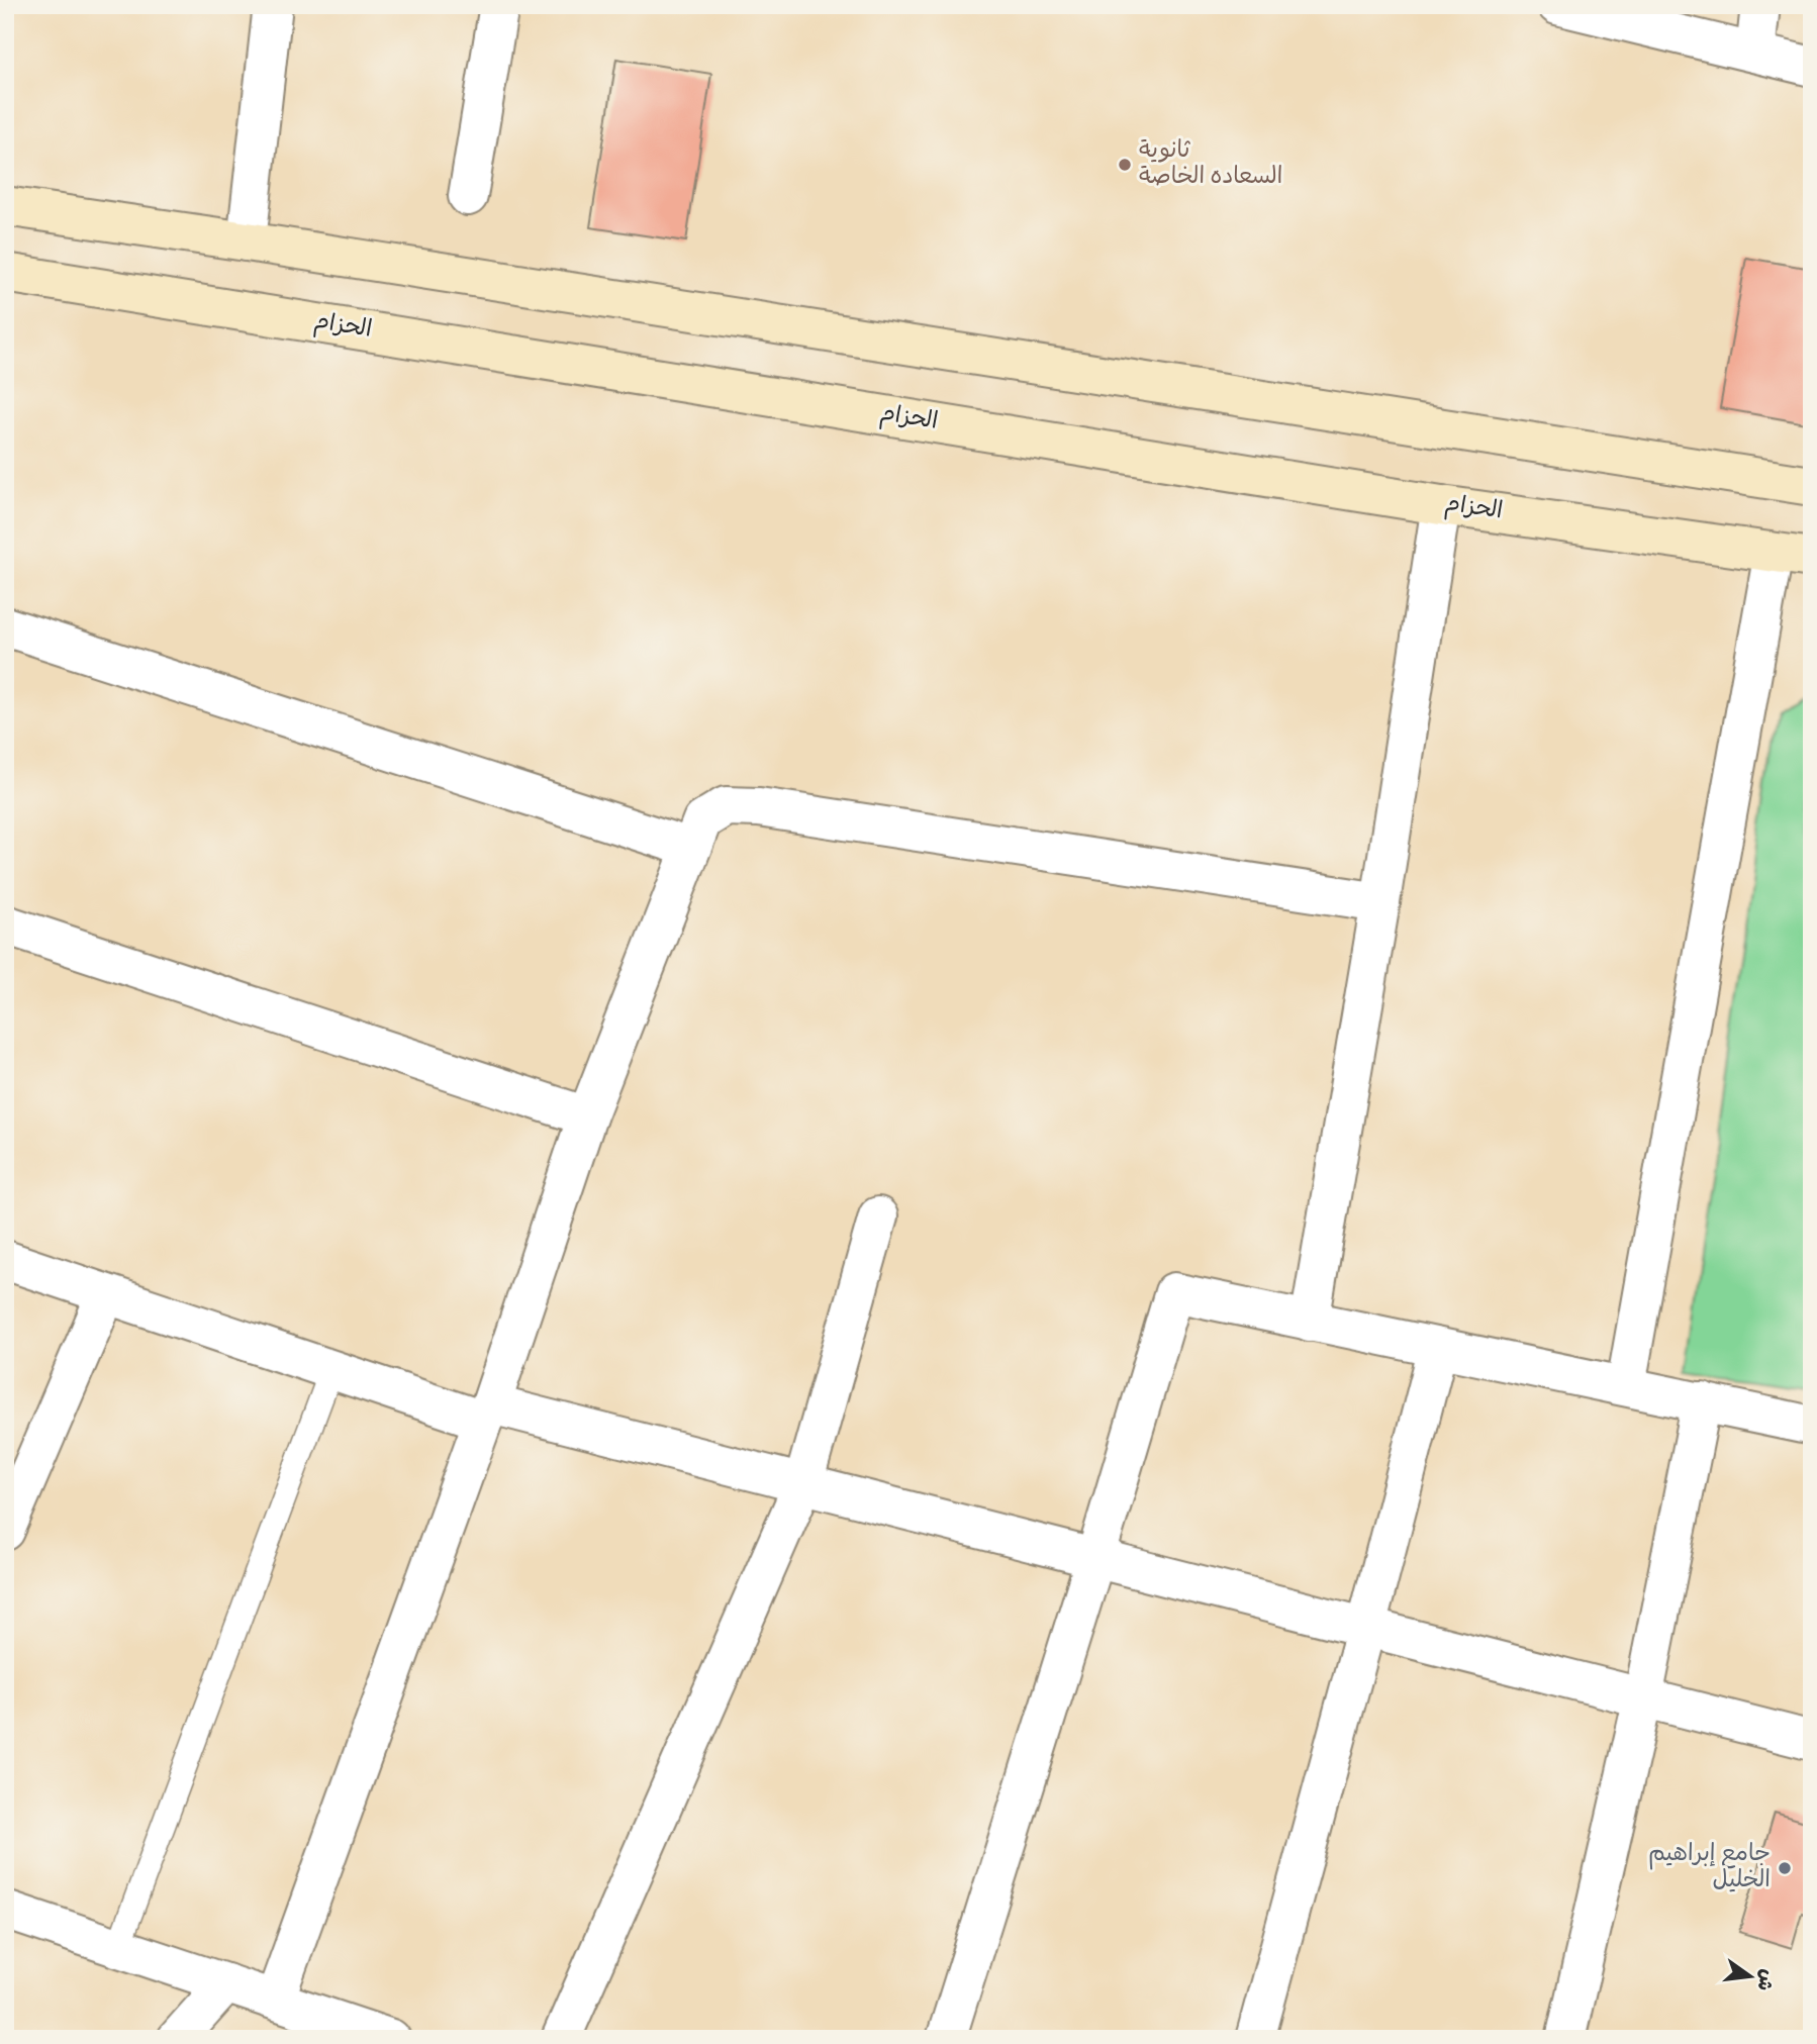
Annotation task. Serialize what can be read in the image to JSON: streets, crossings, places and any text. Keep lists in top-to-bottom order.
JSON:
{
  "streets": {
    "main road": ["الحزام"]
  },
  "places": ["ثانوية السعاده الخاصة", "جامع إبراهيم الخليل"],
  "north": "right"
}
